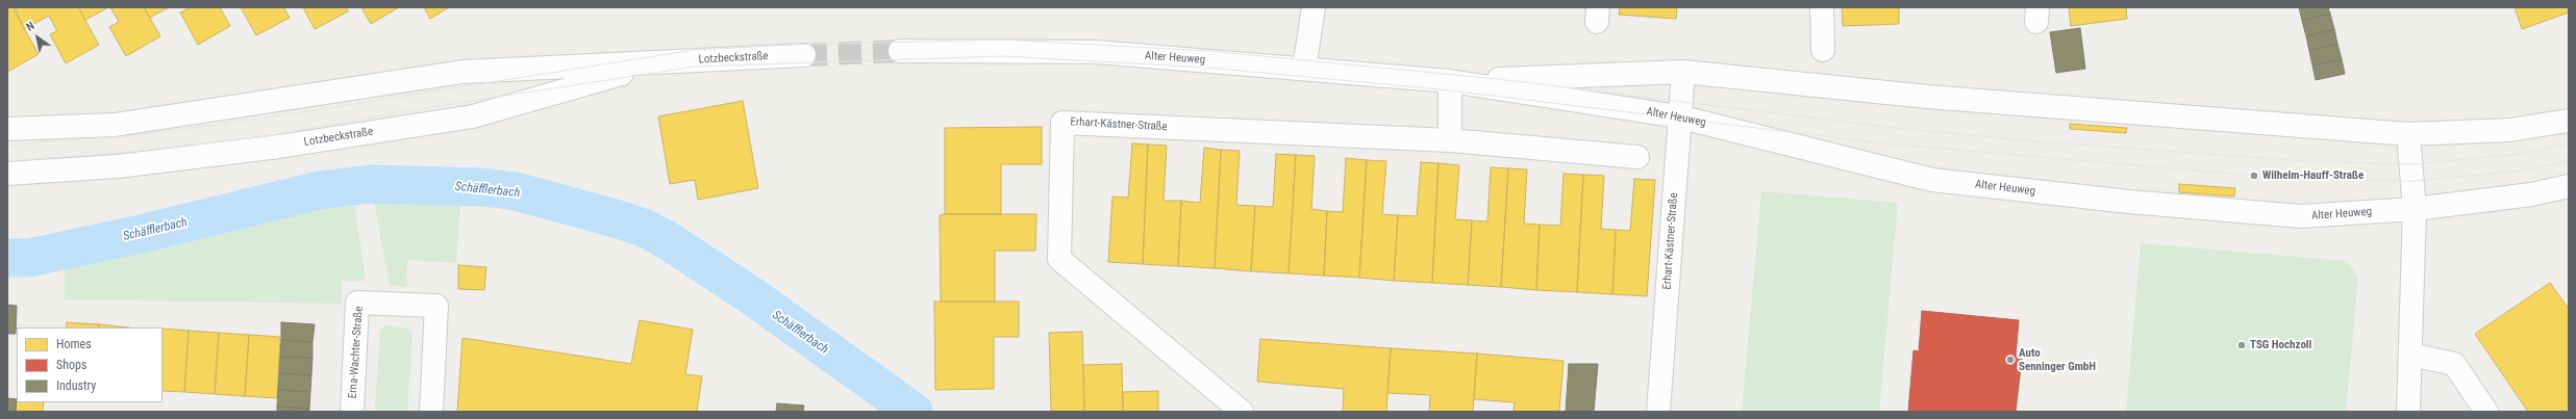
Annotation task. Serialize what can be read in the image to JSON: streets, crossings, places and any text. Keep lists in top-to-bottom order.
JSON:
{
  "streets": {
    "street": [
      "Lotzbeckstraße",
      "Alter Heuweg",
      "Erhart-Kästner-Straße",
      "Erna-Wachter-Straße"
    ]
  },
  "crossings": [
    ["Alter Heuweg", "Erhart-Kästner-Straße"]
  ],
  "water": ["Schäfflerbach"],
  "places": ["Wilhelm-Hauff-Straße", "TSG Hochzoll", "Auto Senninger GmbH"],
  "legend": ["Homes", "Shops", "Industry"],
  "north": "top left"
}
